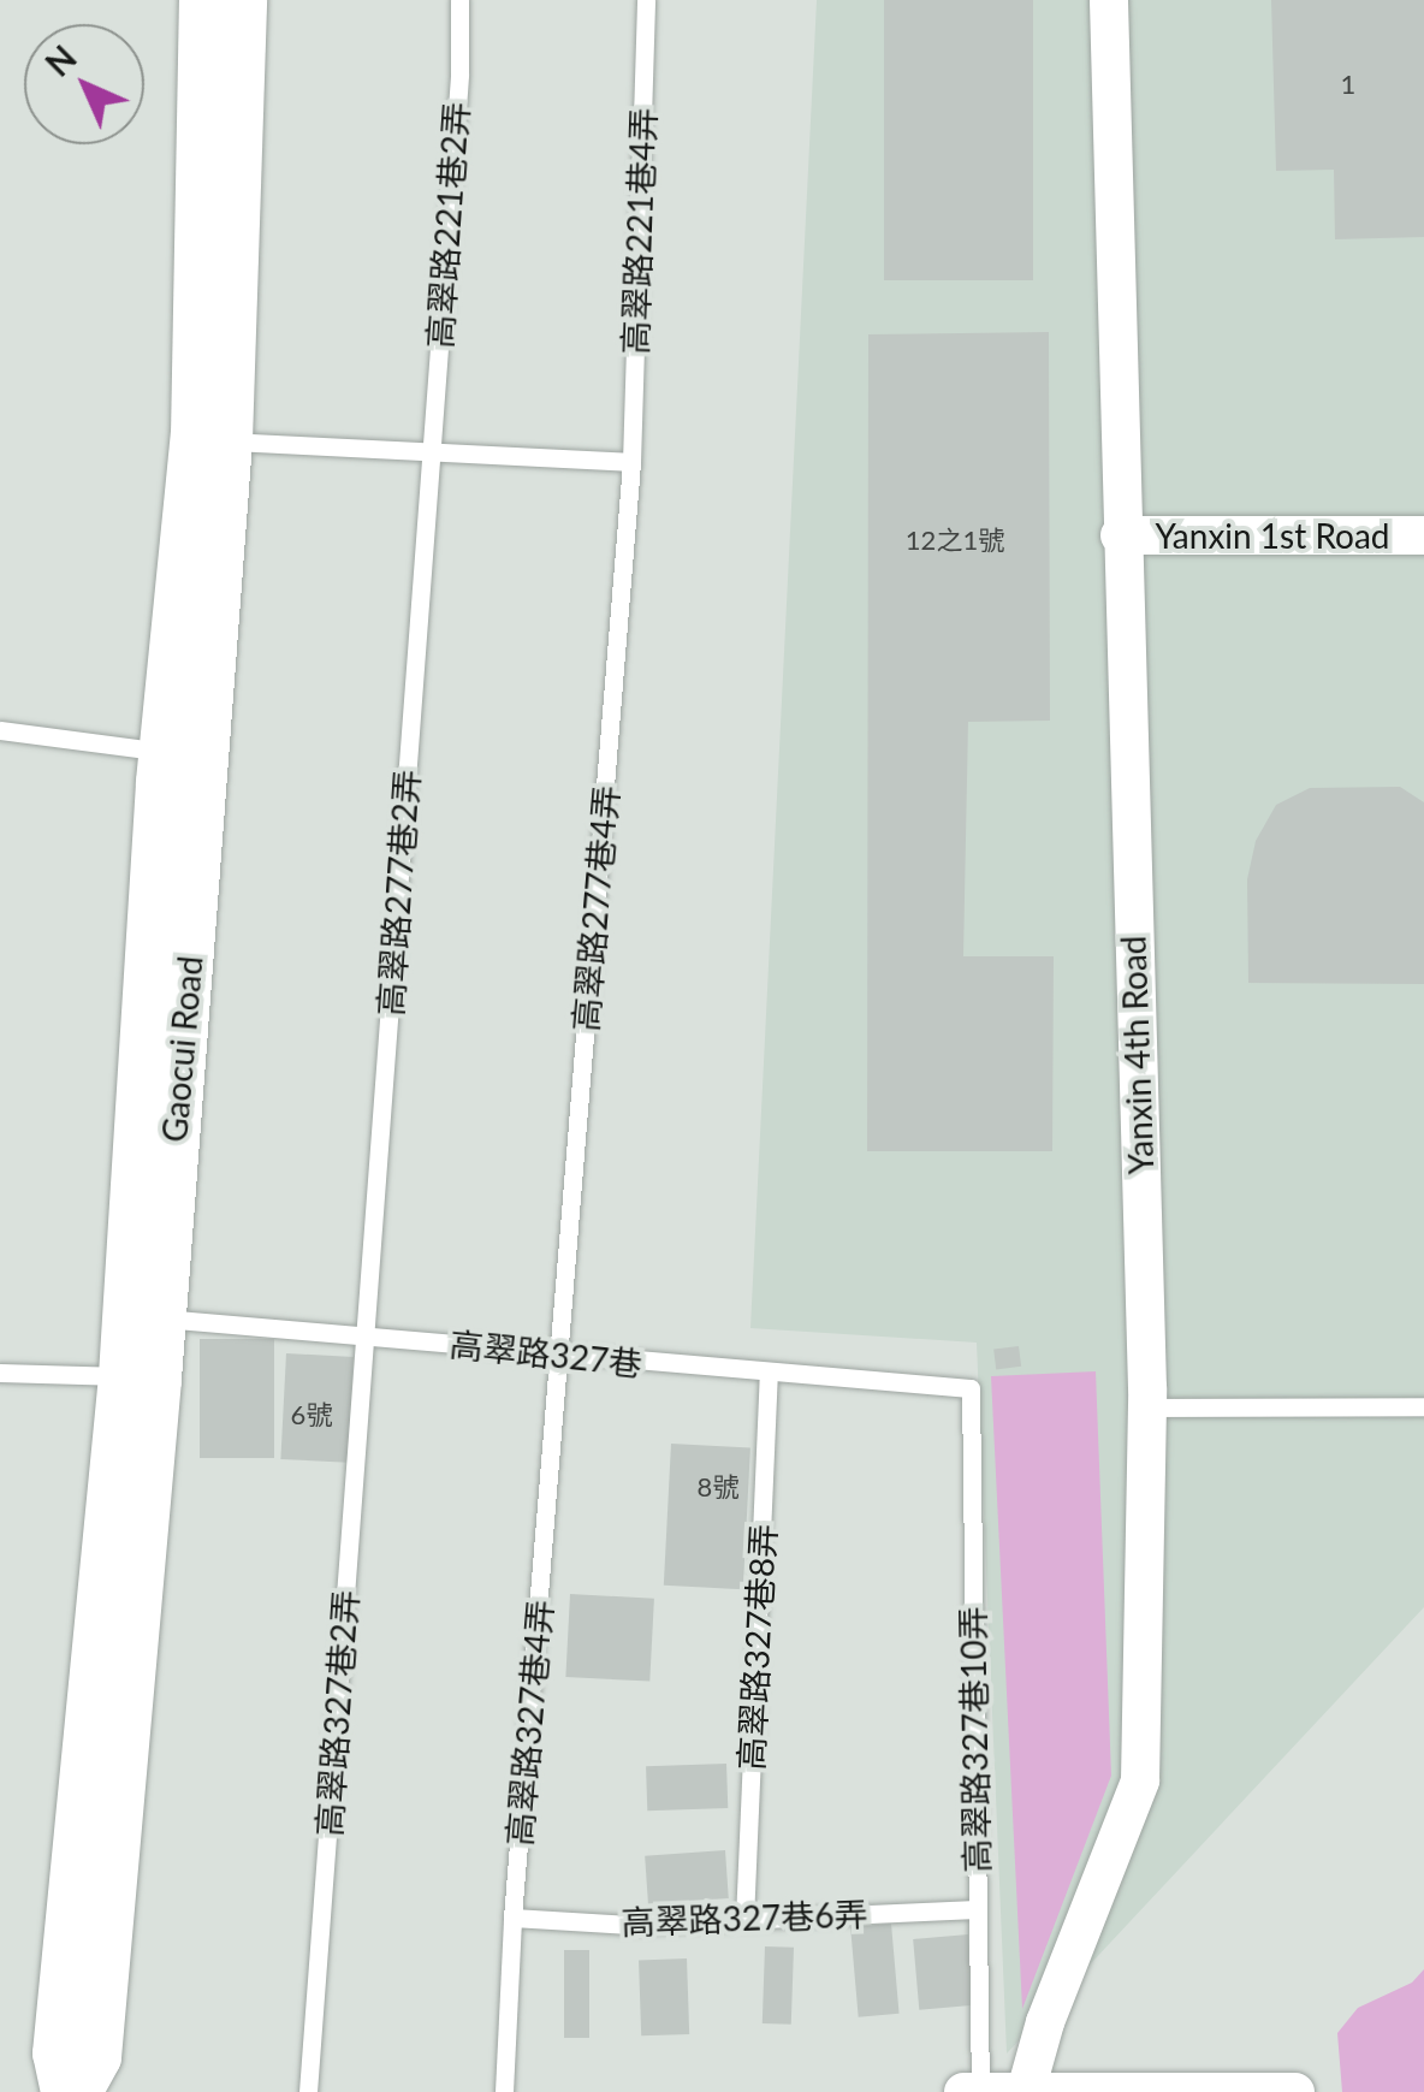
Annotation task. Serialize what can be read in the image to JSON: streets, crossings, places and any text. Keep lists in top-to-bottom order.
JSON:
{
  "streets": {
    "street": ["Yanxin 1st Road", "Gaocui Road", "Yanxin 4th Road"],
    "lane": [
      "高翠路221巷2弄",
      "高翠路221巷4弄",
      "高翠路277巷2弄",
      "高翠路277巷4弄",
      "高翠路327巷",
      "高翠路327巷8弄",
      "高翠路327巷2弄",
      "高翠路327巷4弄",
      "高翠路327巷10弄",
      "高翠路327巷6弄"
    ]
  },
  "crossings": [
    ["高翠路221巷2弄", "高翠路277巷2弄"],
    ["高翠路221巷4弄", "高翠路277巷4弄"],
    ["Yanxin 1st Road", "Yanxin 4th Road"],
    ["高翠路277巷2弄", "高翠路327巷"],
    ["高翠路277巷2弄", "高翠路327巷2弄"],
    ["高翠路277巷4弄", "高翠路327巷"],
    ["高翠路277巷4弄", "高翠路327巷4弄"],
    ["Gaocui Road", "高翠路327巷"],
    ["高翠路327巷", "高翠路327巷8弄"],
    ["高翠路327巷", "高翠路327巷2弄"],
    ["高翠路327巷", "高翠路327巷4弄"],
    ["高翠路327巷", "高翠路327巷10弄"],
    ["高翠路327巷8弄", "高翠路327巷6弄"],
    ["高翠路327巷4弄", "高翠路327巷6弄"],
    ["高翠路327巷10弄", "高翠路327巷6弄"]
  ],
  "house_numbers": [
    "1",
    "12之1號",
    "6號",
    "8號"
  ],
  "north": "top left"
}
